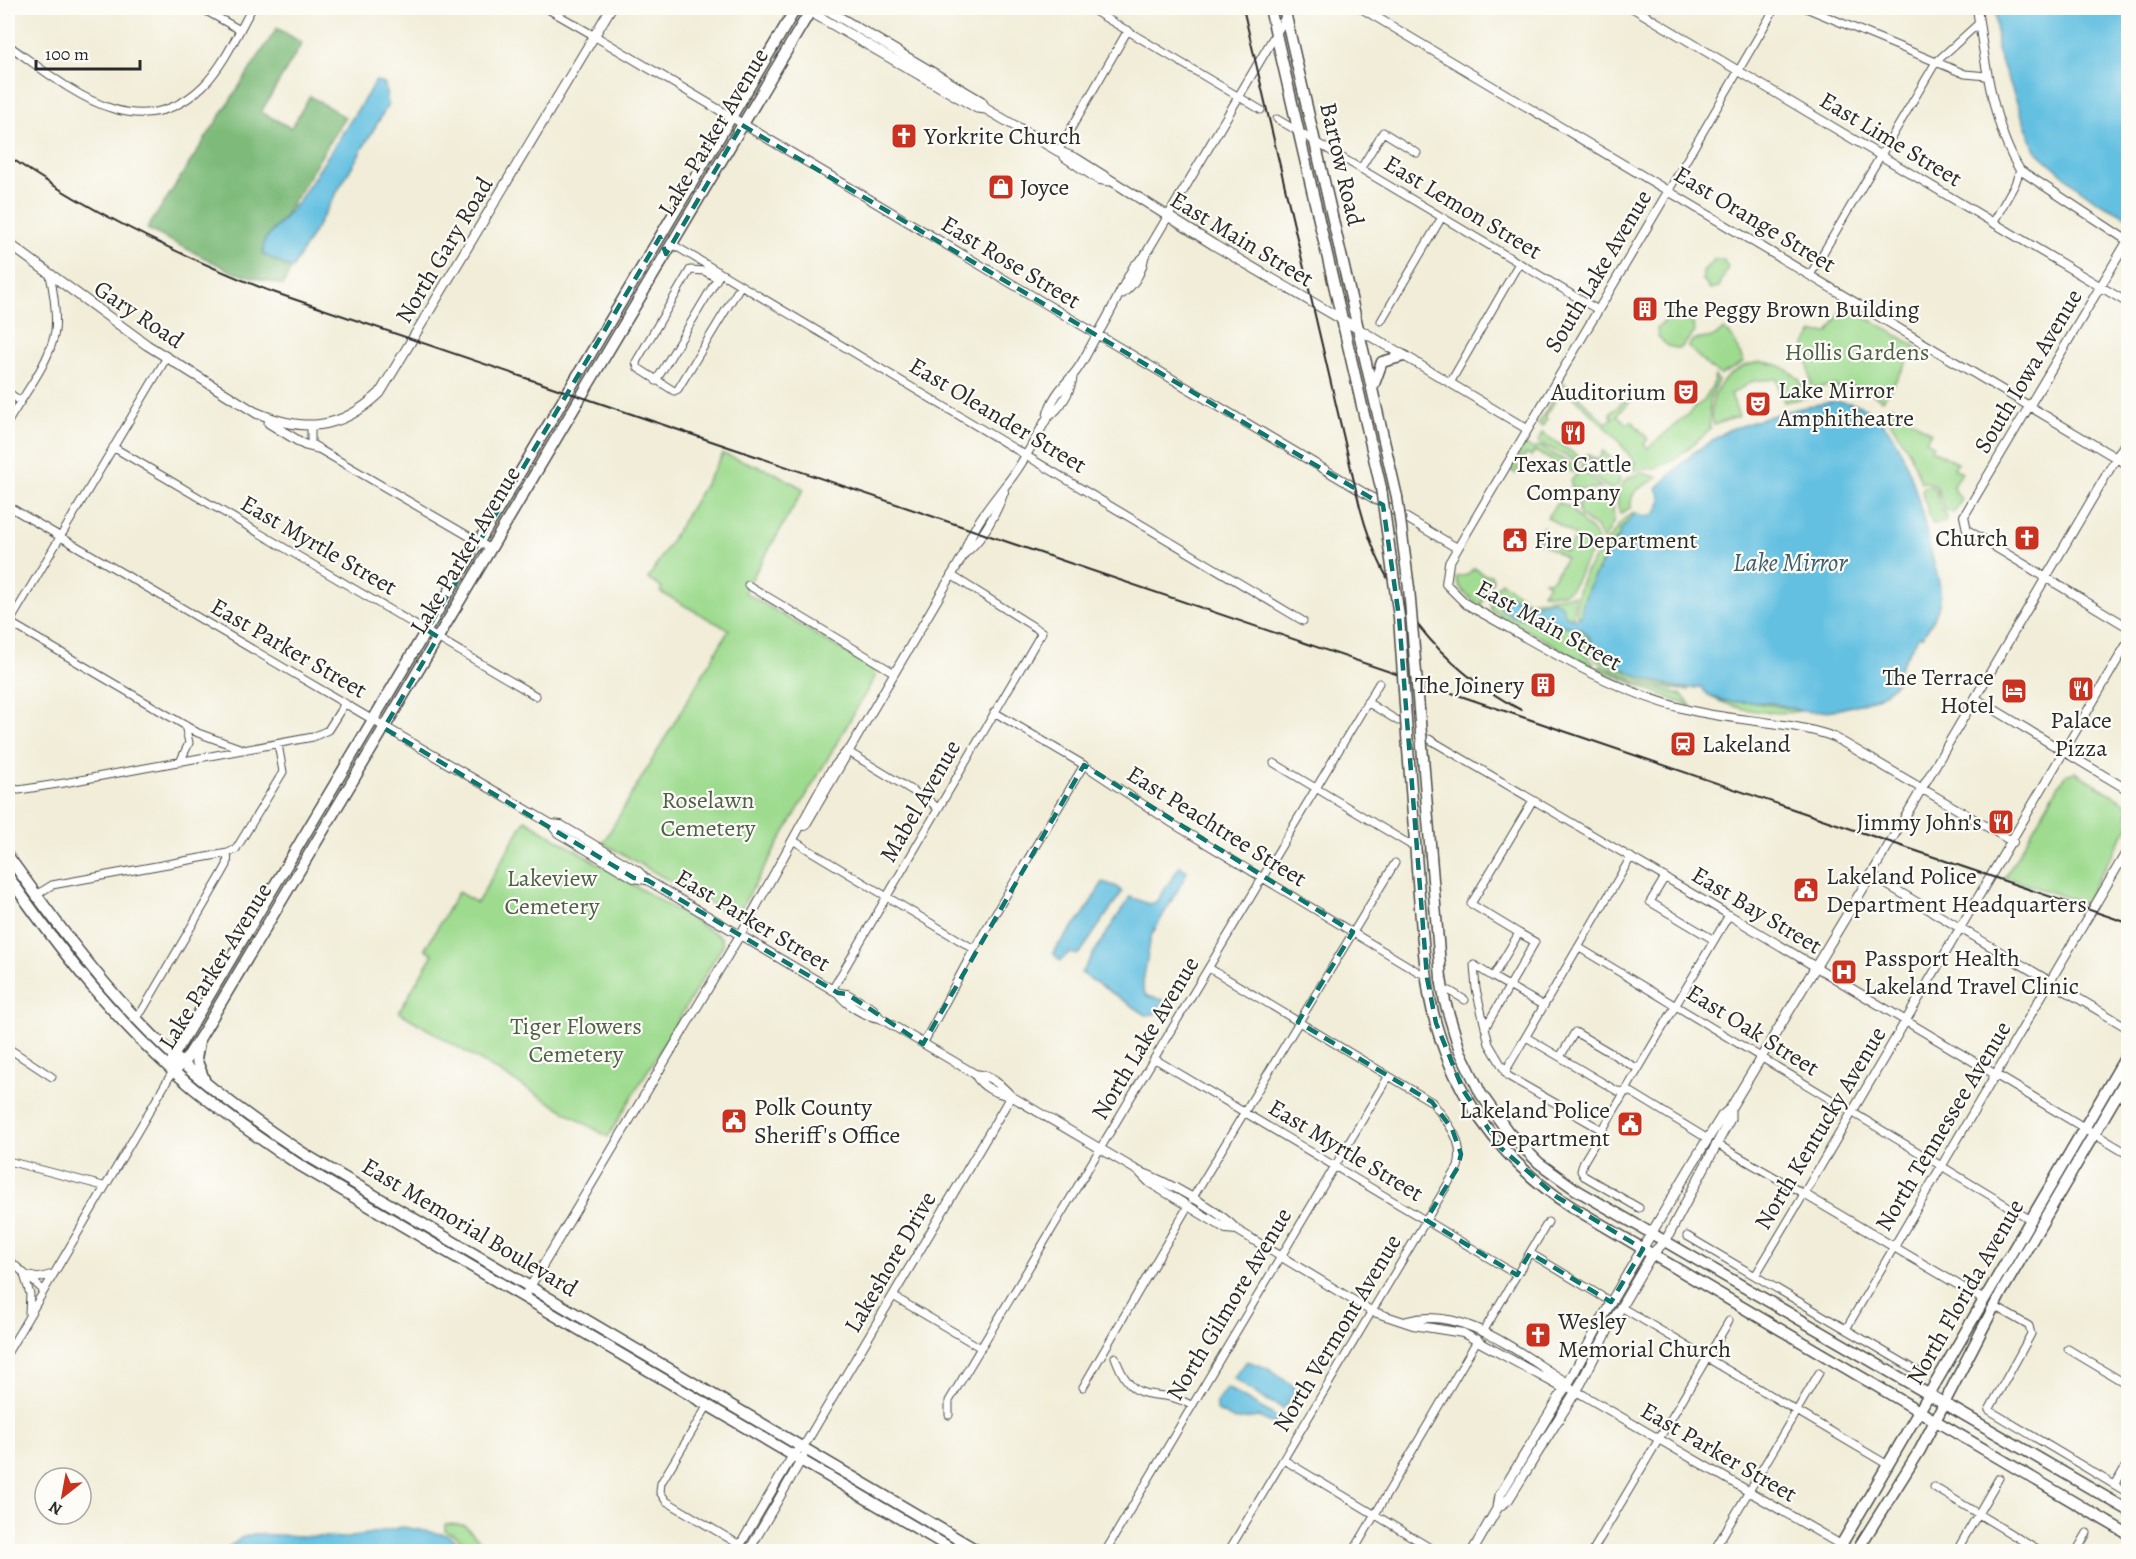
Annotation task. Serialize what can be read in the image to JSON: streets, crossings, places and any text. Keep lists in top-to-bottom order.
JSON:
{
  "streets": {
    "main road": [
      "Lake Parker Avenue",
      "Bartow Road",
      "East Main Street",
      "North Gary Road",
      "Gary Road",
      "East Memorial Boulevard",
      "North Florida Avenue"
    ],
    "street": [
      "East Lime Street",
      "East Lemon Street",
      "East Orange Street",
      "East Rose Street",
      "South Lake Avenue",
      "South Iowa Avenue",
      "East Oleander Street",
      "East Myrtle Street",
      "East Parker Street",
      "Mabel Avenue",
      "East Peachtree Street",
      "East Bay Street",
      "East Oak Street",
      "North Lake Avenue",
      "North Tennessee Avenue",
      "North Kentucky Avenue",
      "Lakeshore Drive",
      "North Gilmore Avenue",
      "North Vermont Avenue"
    ]
  },
  "crossings": [
    ["Lake Parker Avenue", "East Main Street"],
    ["Lake Parker Avenue", "East Rose Street"],
    ["Lake Parker Avenue", "East Oleander Street"],
    ["Lake Parker Avenue", "East Myrtle Street"],
    ["Lake Parker Avenue", "East Parker Street"],
    ["Lake Parker Avenue", "East Memorial Boulevard"],
    ["East Lime Street", "South Lake Avenue"],
    ["East Lime Street", "South Iowa Avenue"],
    ["Bartow Road", "East Lemon Street"],
    ["Bartow Road", "East Main Street"],
    ["Bartow Road", "North Florida Avenue"],
    ["East Lemon Street", "South Lake Avenue"],
    ["East Orange Street", "South Lake Avenue"],
    ["East Orange Street", "South Iowa Avenue"],
    ["East Main Street", "East Rose Street"],
    ["East Main Street", "South Lake Avenue"],
    ["East Main Street", "North Kentucky Avenue"],
    ["North Gary Road", "East Rose Street"],
    ["North Gary Road", "Gary Road"],
    ["East Myrtle Street", "North Lake Avenue"],
    ["East Myrtle Street", "North Gilmore Avenue"],
    ["East Myrtle Street", "North Vermont Avenue"],
    ["East Parker Street", "Mabel Avenue"],
    ["East Parker Street", "North Lake Avenue"],
    ["East Parker Street", "Lakeshore Drive"],
    ["East Parker Street", "North Florida Avenue"],
    ["East Parker Street", "North Gilmore Avenue"],
    ["East Parker Street", "North Vermont Avenue"],
    ["Mabel Avenue", "East Peachtree Street"],
    ["East Peachtree Street", "North Lake Avenue"],
    ["East Bay Street", "North Tennessee Avenue"],
    ["East Bay Street", "North Kentucky Avenue"],
    ["East Bay Street", "North Florida Avenue"],
    ["East Oak Street", "North Tennessee Avenue"],
    ["East Oak Street", "North Kentucky Avenue"],
    ["East Oak Street", "North Florida Avenue"],
    ["East Memorial Boulevard", "Lakeshore Drive"],
    ["North Gilmore Avenue", "North Vermont Avenue"]
  ],
  "water": ["Lake Mirror"],
  "parks": [
    "Hollis Gardens",
    "Roselawn Cemetery",
    "Lakeview Cemetery",
    "Tiger Flowers Cemetery"
  ],
  "places": {
    "church": ["Yorkrite Church", "Church", "Wesley Memorial Church"],
    "shop": ["Joyce"],
    "building": ["The Peggy Brown Building", "The Joinery"],
    "theatre": ["Auditorium", "Lake Mirror Amphitheatre"],
    "restaurant": ["Texas Cattle Company", "Palace Pizza", "Jimmy John's"],
    "public building": [
      "Fire Department",
      "Lakeland Police Department Headquarters",
      "Polk County Sheriff's Office",
      "Lakeland Police Department"
    ],
    "hotel": ["The Terrace Hotel"],
    "station": ["Lakeland"],
    "hospital": ["Passport Health Lakeland Travel Clinic"]
  },
  "scale_bar": "100 m",
  "north": "bottom left"
}
